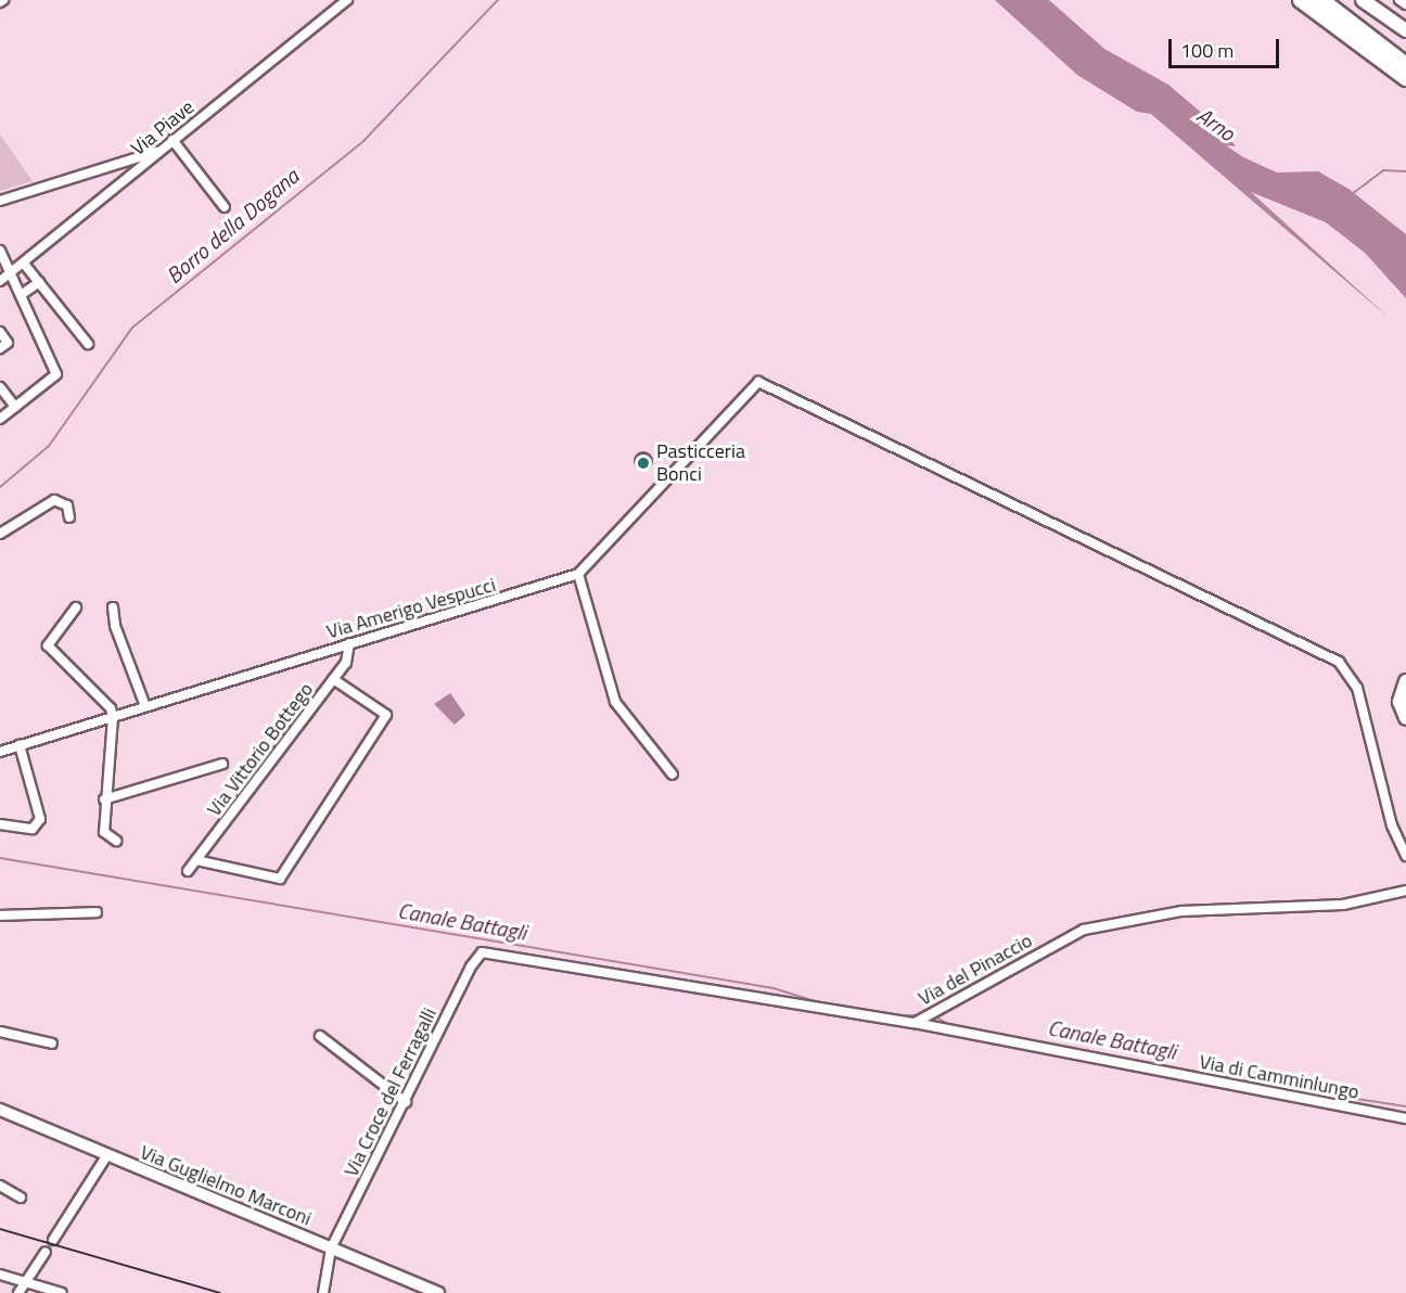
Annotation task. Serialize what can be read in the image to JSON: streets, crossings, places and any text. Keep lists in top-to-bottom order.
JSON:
{
  "streets": {
    "street": [
      "Via Piave",
      "Via Amerigo Vespucci",
      "Via Vittorio Bottego",
      "Via del Pinaccio",
      "Via di Camminlungo",
      "Via Croce del Ferragalli",
      "Via Guglielmo Marconi"
    ]
  },
  "crossings": [
    ["Via Amerigo Vespucci", "Via Vittorio Bottego"],
    ["Via del Pinaccio", "Via di Camminlungo"],
    ["Via del Pinaccio", "Via Croce del Ferragalli"],
    ["Via Croce del Ferragalli", "Via Guglielmo Marconi"]
  ],
  "water": ["Arno", "Borro della Dogana", "Canale Battagli"],
  "places": ["Pasticceria Bonci"],
  "scale_bar": "100 m"
}
